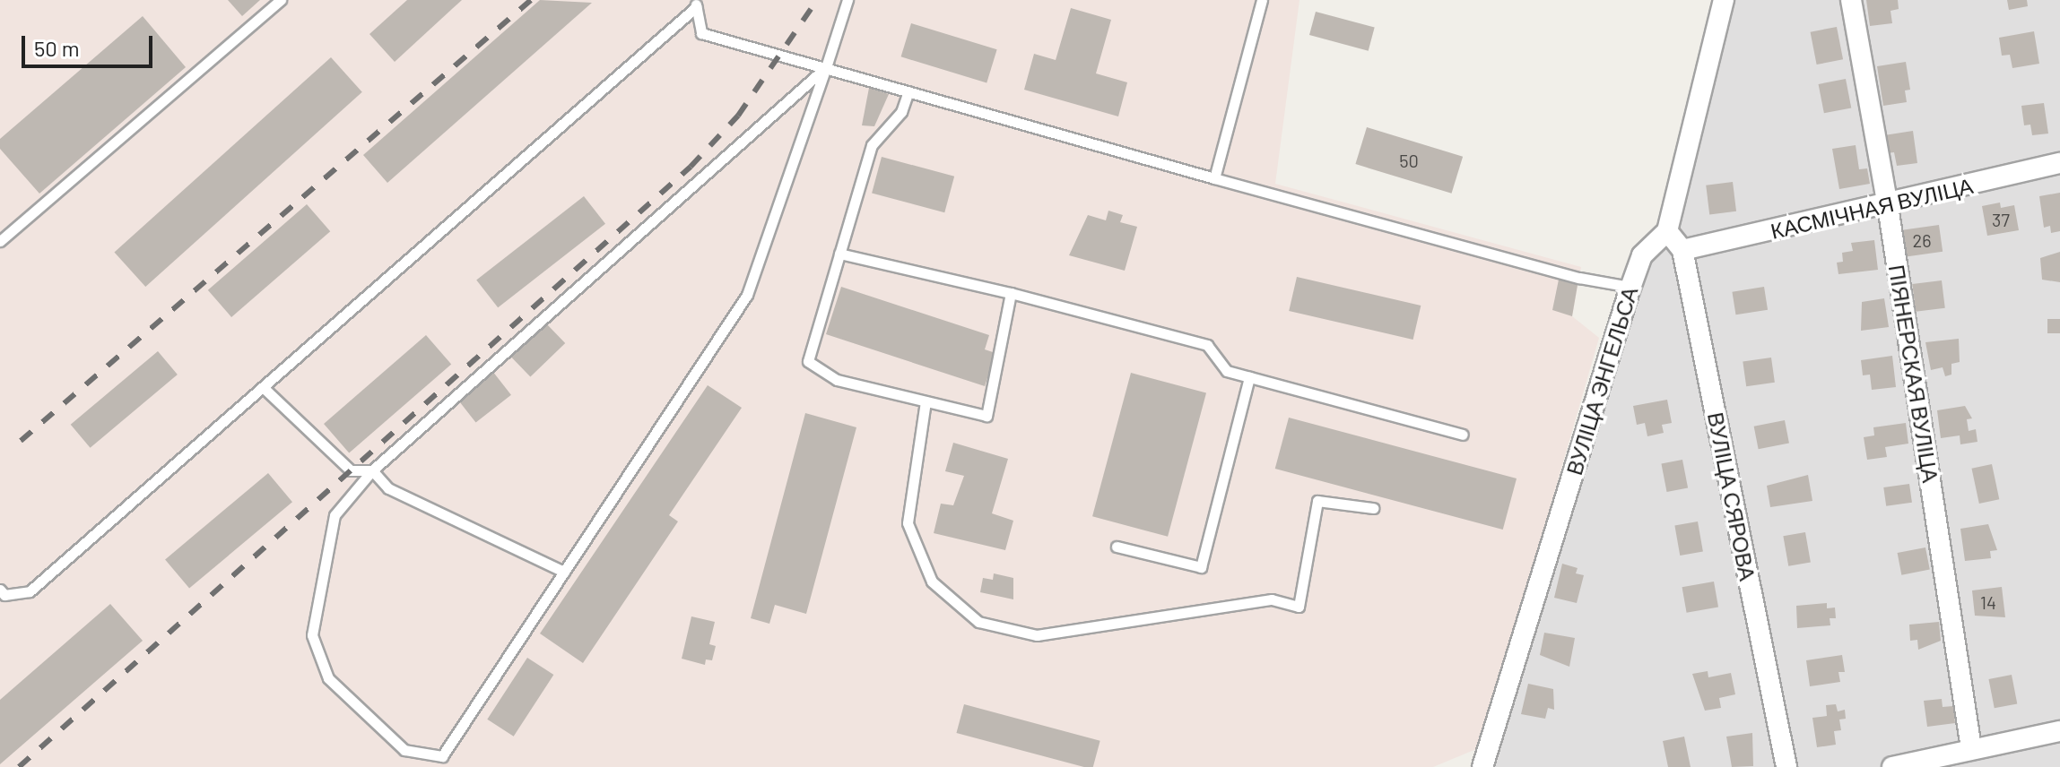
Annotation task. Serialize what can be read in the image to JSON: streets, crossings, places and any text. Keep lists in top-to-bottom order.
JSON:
{
  "streets": {
    "street": [
      "КАСМІЧНАЯ ВУЛІЦА",
      "ПІЯНЕРСКАЯ ВУЛІЦА",
      "ВУЛІЦА ЭНГЕЛЬСА",
      "ВУЛІЦА СЯРОВА"
    ]
  },
  "crossings": [
    ["КАСМІЧНАЯ ВУЛІЦА", "ПІЯНЕРСКАЯ ВУЛІЦА"],
    ["КАСМІЧНАЯ ВУЛІЦА", "ВУЛІЦА СЯРОВА"],
    ["ВУЛІЦА ЭНГЕЛЬСА", "ВУЛІЦА СЯРОВА"]
  ],
  "house_numbers": [
    "50",
    "37",
    "26",
    "14"
  ],
  "scale_bar": "50 m"
}
